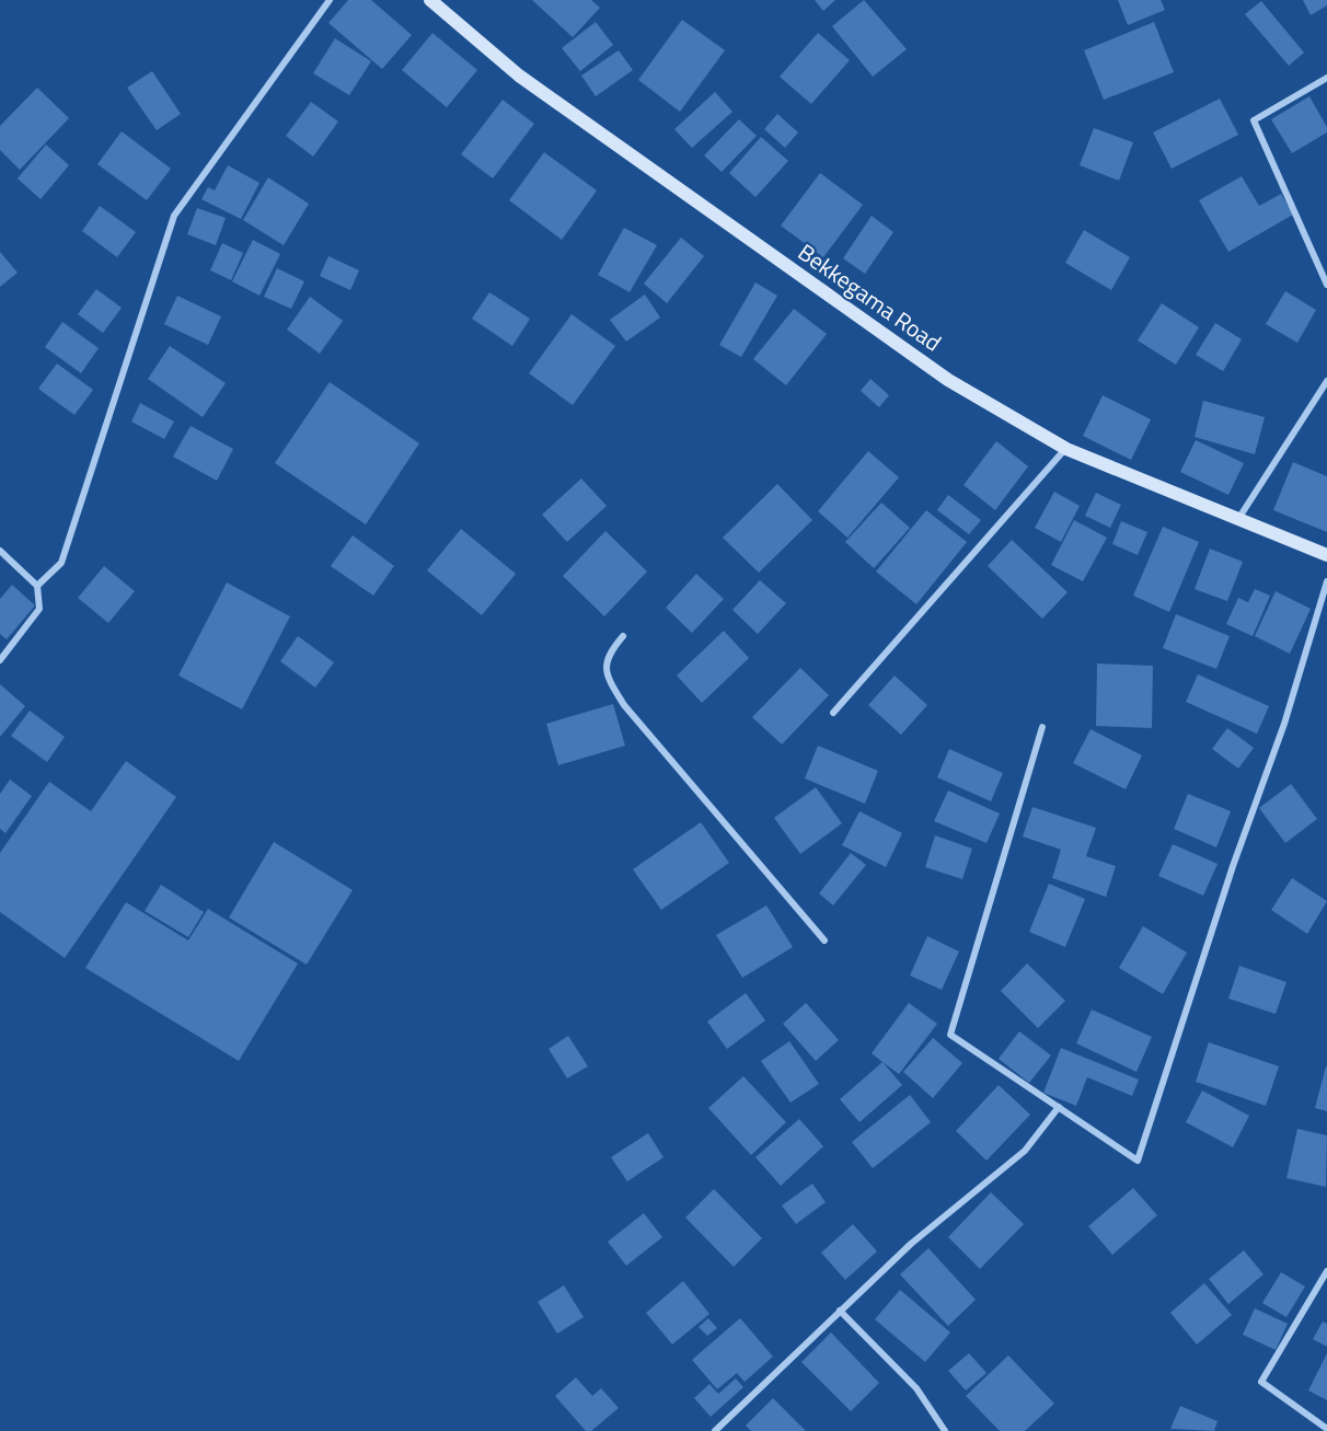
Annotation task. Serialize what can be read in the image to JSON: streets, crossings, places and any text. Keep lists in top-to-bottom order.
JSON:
{
  "streets": {
    "street": ["Bekkegama Road"]
  }
}
